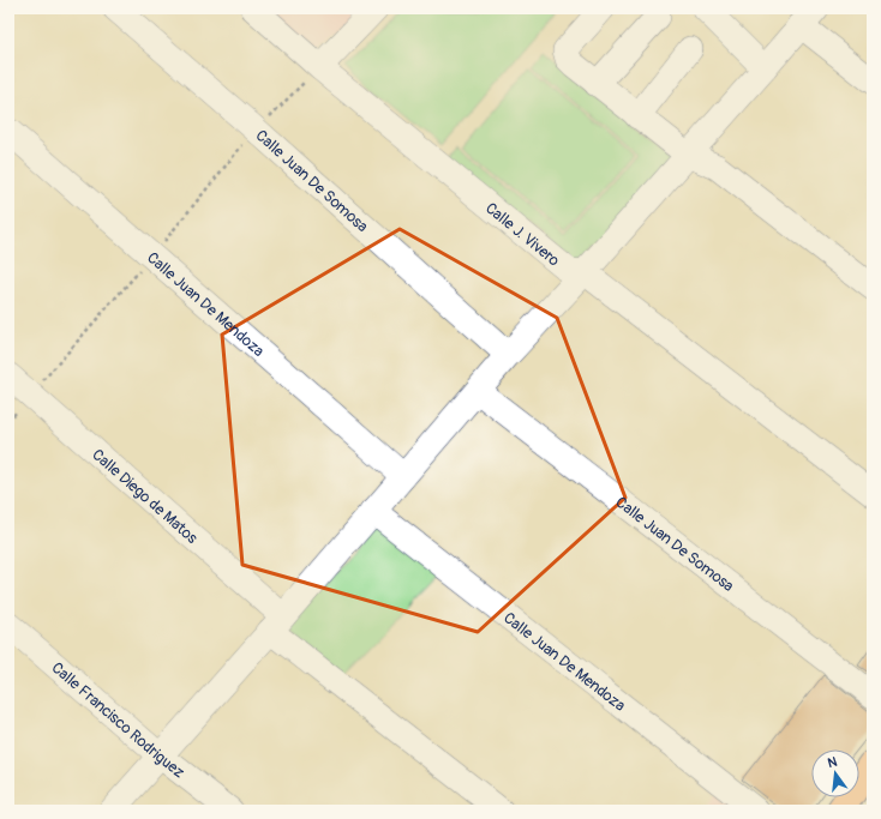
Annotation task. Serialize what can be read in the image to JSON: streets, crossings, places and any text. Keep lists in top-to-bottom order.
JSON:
{
  "streets": {
    "street": [
      "Calle Juan De Somosa",
      "Calle J. Vivero",
      "Calle Juan De Mendoza",
      "Calle Diego de Matos",
      "Calle Francisco Rodriguez"
    ]
  },
  "north": "top"
}
